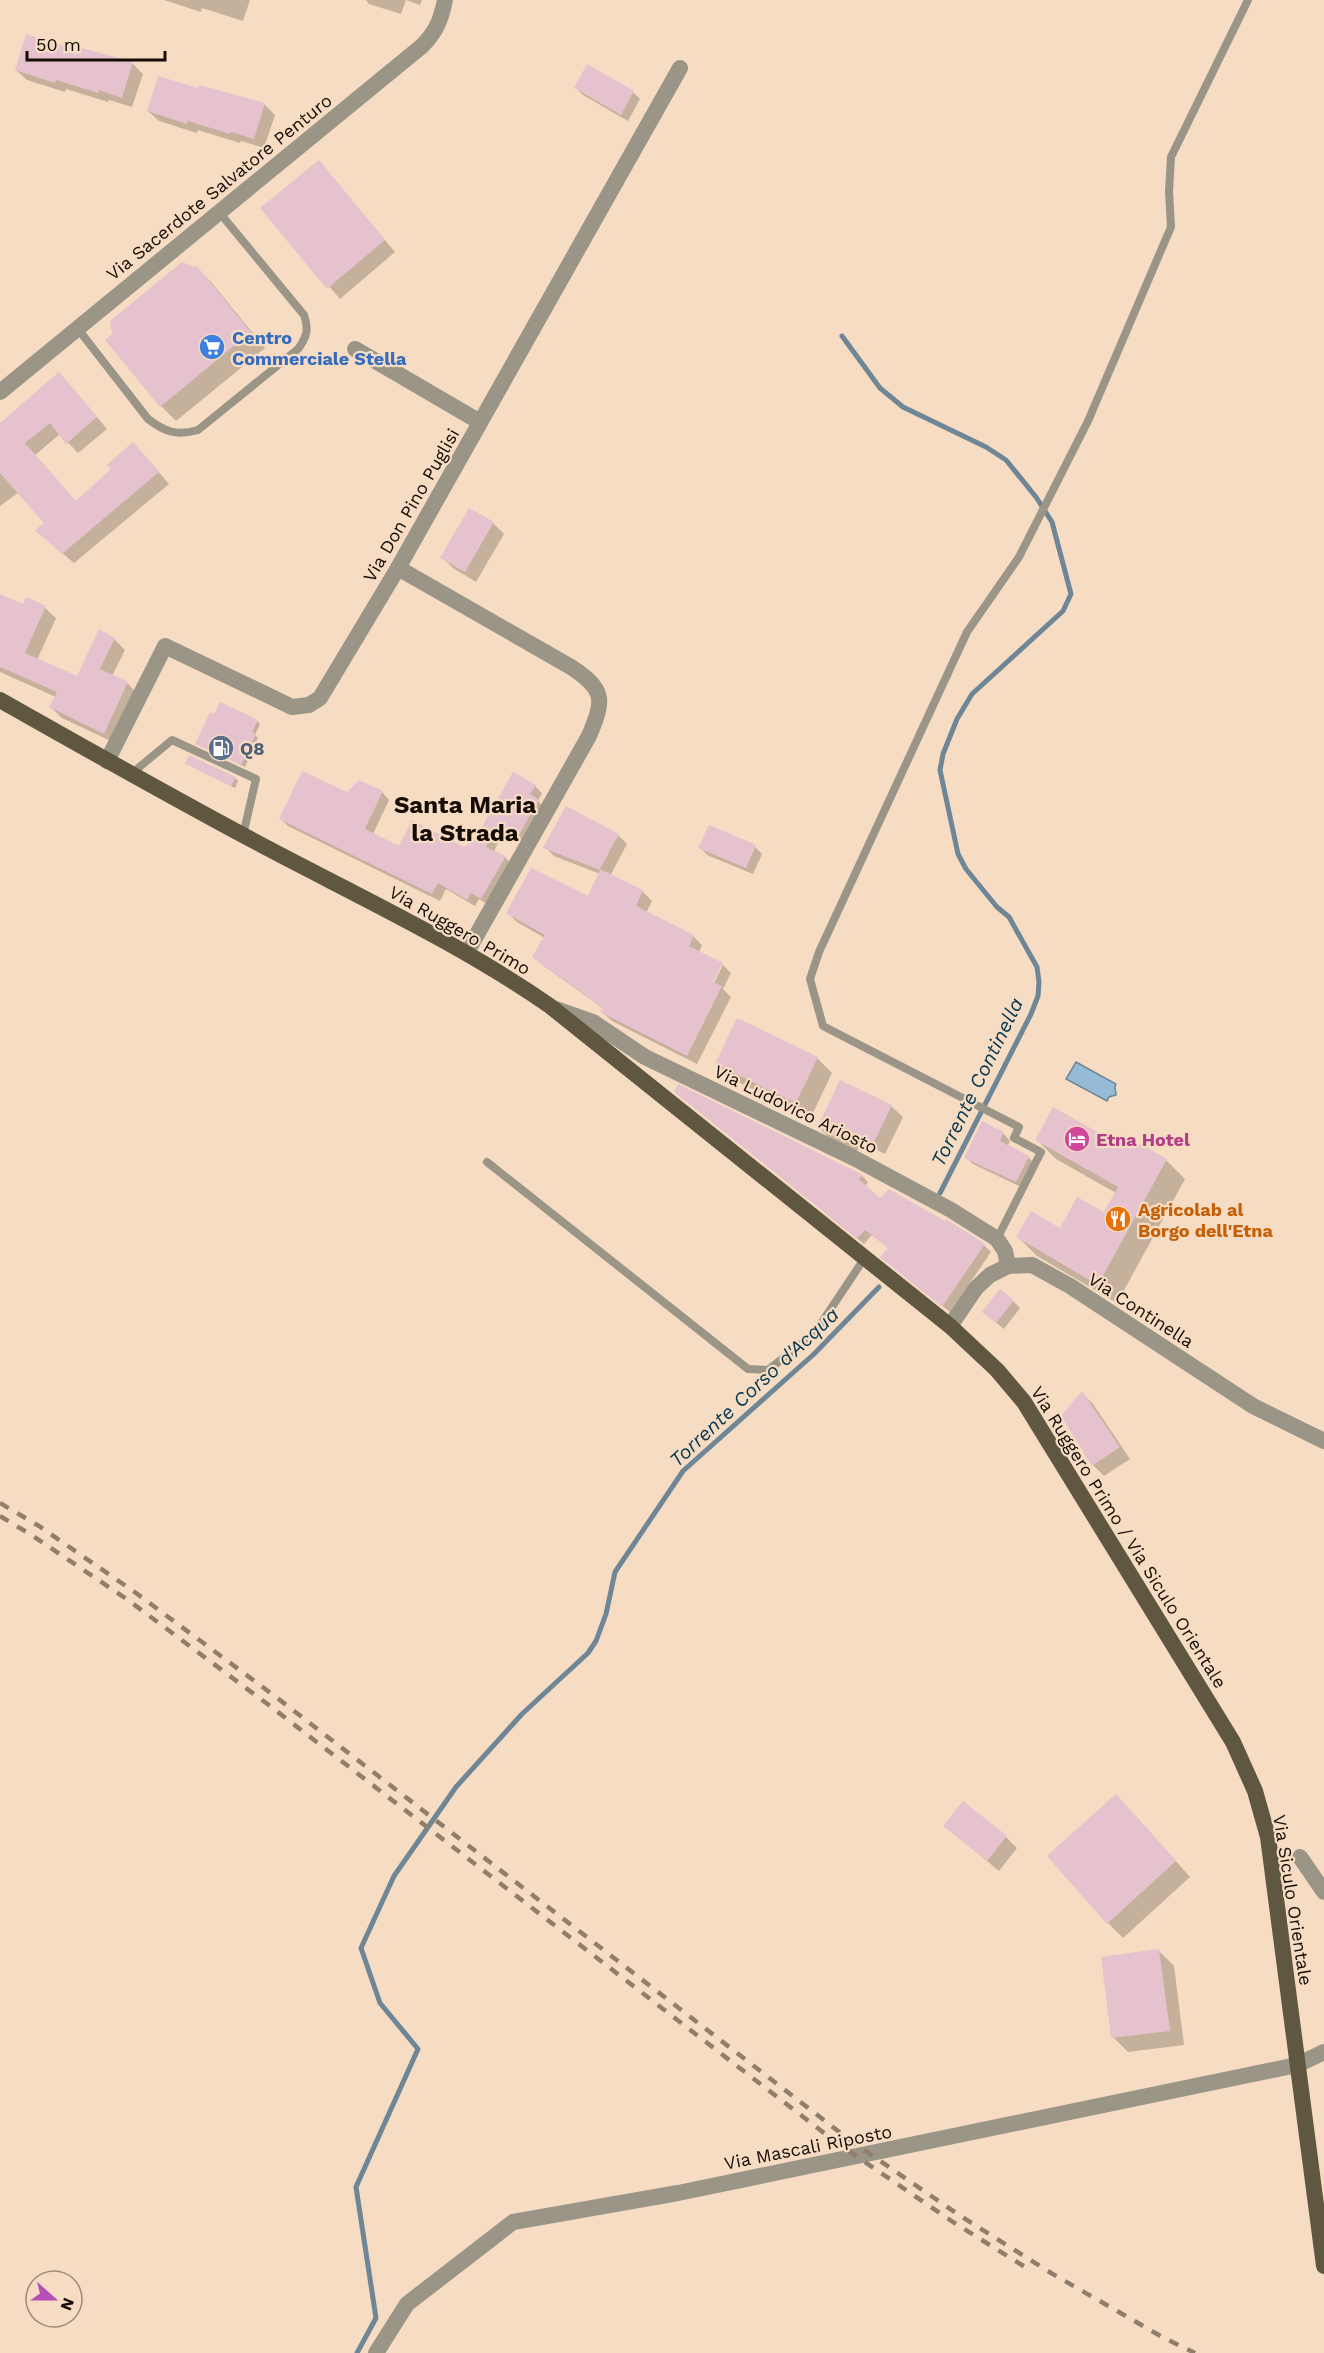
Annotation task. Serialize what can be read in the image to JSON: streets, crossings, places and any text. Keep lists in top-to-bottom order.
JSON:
{
  "streets": {
    "main road": ["Via Ruggero Primo", "Via Ruggero Primo / Via Siculo Orientale", "Via Siculo Orientale"],
    "street": [
      "Via Sacerdote Salvatore Penturo",
      "Via Don Pino Puglisi",
      "Via Ludovico Ariosto",
      "Via Continella",
      "Via Mascali Riposto"
    ]
  },
  "crossings": [
    ["Via Don Pino Puglisi", "Via Ruggero Primo"],
    ["Via Ruggero Primo", "Via Ludovico Ariosto"],
    ["Via Ruggero Primo", "Via Ruggero Primo / Via Siculo Orientale"],
    ["Via Ruggero Primo / Via Siculo Orientale", "Via Siculo Orientale"],
    ["Via Siculo Orientale", "Via Mascali Riposto"]
  ],
  "districts": ["Santa Maria la Strada"],
  "water": ["Torrente Continella", "Torrente Corso d'Acqua"],
  "places": {
    "supermarket": ["Centro Commerciale Stella"],
    "fuel station": ["Q8"],
    "hotel": ["Etna Hotel"],
    "restaurant": ["Agricolab al Borgo dell'Etna"]
  },
  "scale_bar": "50 m",
  "north": "right"
}
